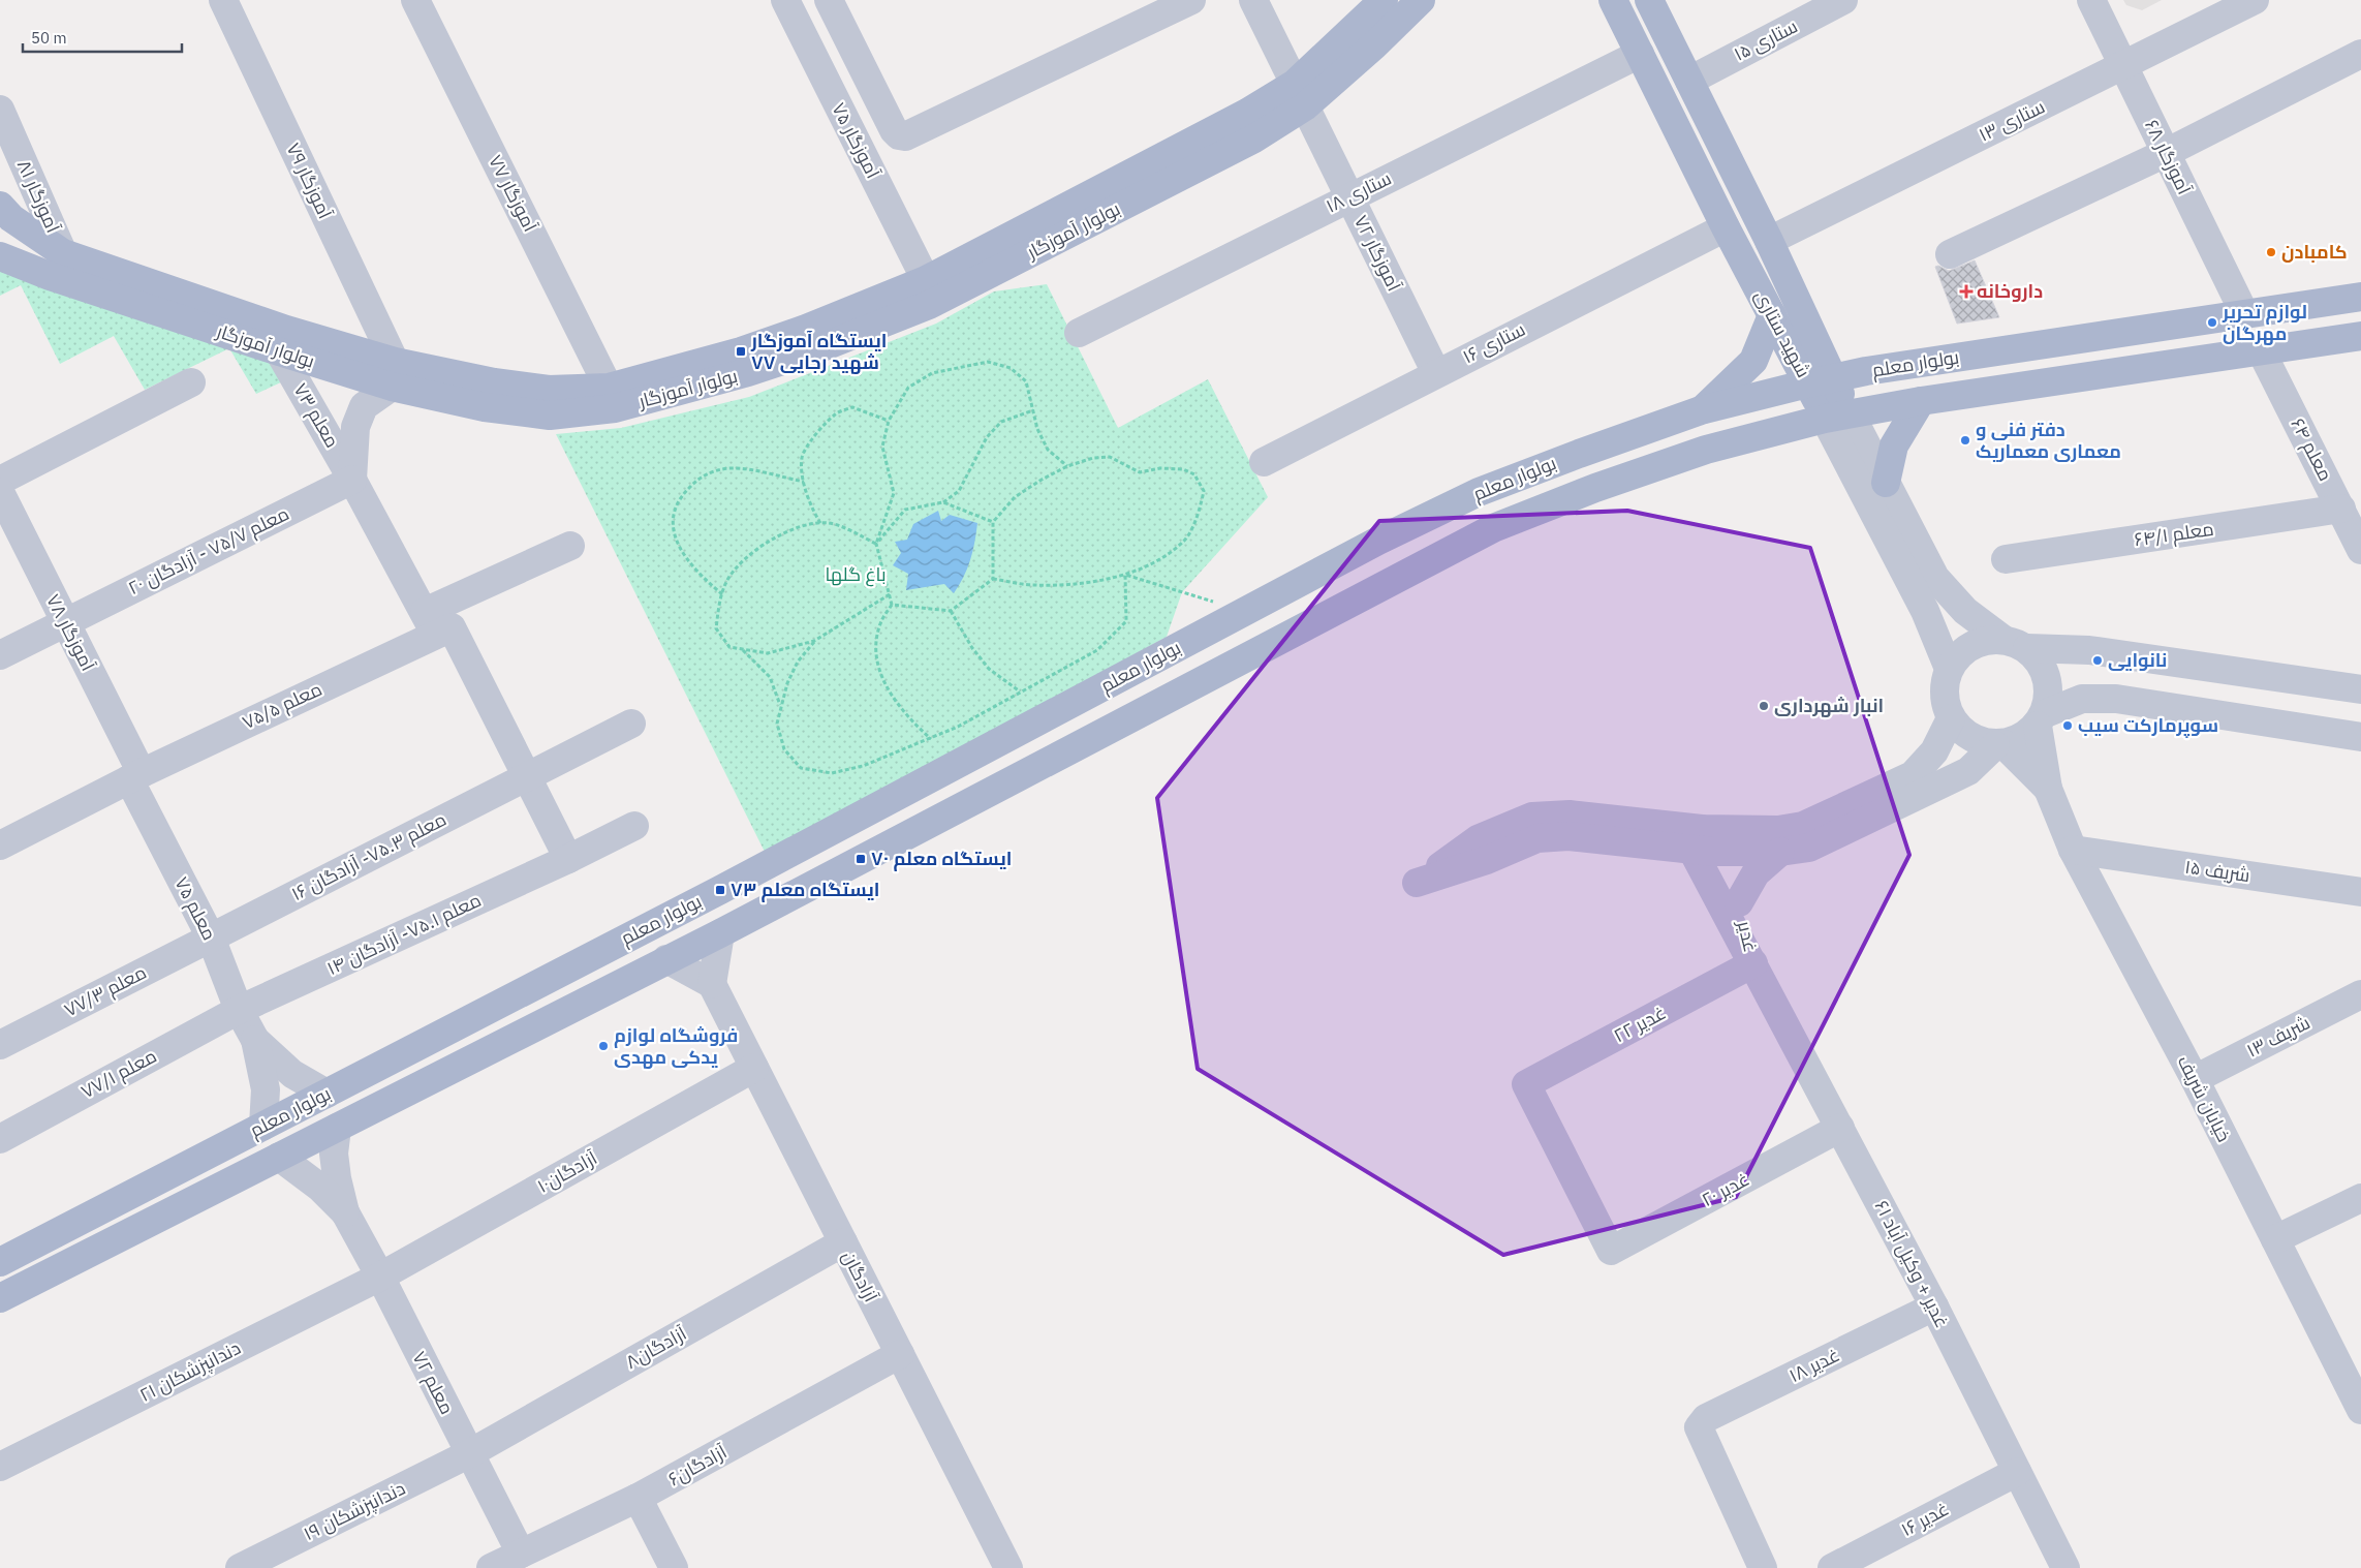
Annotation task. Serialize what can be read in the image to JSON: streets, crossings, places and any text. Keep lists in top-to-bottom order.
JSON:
{
  "streets": {
    "main road": ["بولوار آموزگار", "شهید ستاری", "بولوار معلم"],
    "street": [
      "ستاری ۱۵",
      "ستاری ۱۳",
      "آموزگار ۷۵",
      "آموزگار ۶۸",
      "۷۹ آموزگار",
      "ستاری ۱۸",
      "۷۷ آموزگار",
      "۸۱ آموزگار",
      "۷۲ آموزگار",
      "ستاری ۱۶",
      "معلم ۷۳",
      "معلم ۶۴",
      "معلم ۶۴/۱",
      "معلم ۷۵/۷ - آزادگان ۲۰",
      "آموزگار ۷۸",
      "معلم ۷۵/۵",
      "معلم ۷۵.۳- آزادگان ۱۶",
      "شریف ۱۵",
      "معلم ۷۵",
      "معلم ۷۵.۱- آزادگان ۱۴",
      "غدیر",
      "معلم ۷۷/۳",
      "غدیر ۲۲",
      "شریف ۱۳",
      "معلم ۷۷/۱",
      "خیابان شریف",
      "آزادگان۱۰",
      "غدیر ۲۰",
      "غدیر + وکیل آباد ۶۱",
      "آزادگان",
      "آزادگان۸",
      "غدیر ۱۸",
      "دندانپزشکان ۲۱",
      "معلم ۷۲",
      "آزادگان۶",
      "دندانپزشکان ۱۹",
      "غدیر ۱۶"
    ]
  },
  "crossings": [
    ["ستاری ۱۵", "شهید ستاری"],
    ["ستاری ۱۳", "آموزگار ۶۸"],
    ["ستاری ۱۳", "شهید ستاری"],
    ["آموزگار ۷۵", "بولوار آموزگار"],
    ["آموزگار ۶۸", "بولوار معلم"],
    ["۷۹ آموزگار", "بولوار آموزگار"],
    ["ستاری ۱۸", "۷۲ آموزگار"],
    ["ستاری ۱۸", "شهید ستاری"],
    ["۷۷ آموزگار", "بولوار آموزگار"],
    ["۸۱ آموزگار", "بولوار آموزگار"],
    ["بولوار آموزگار", "۷۲ آموزگار"],
    ["بولوار آموزگار", "معلم ۷۳"],
    ["۷۲ آموزگار", "ستاری ۱۶"],
    ["شهید ستاری", "ستاری ۱۶"],
    ["شهید ستاری", "بولوار معلم"],
    ["شهید ستاری", "خیابان شریف"],
    ["بولوار معلم", "معلم ۶۴"],
    ["معلم ۷۳", "معلم ۷۵/۷ - آزادگان ۲۰"],
    ["معلم ۷۳", "معلم ۷۵/۵"],
    ["معلم ۶۴", "معلم ۶۴/۱"],
    ["معلم ۷۵/۷ - آزادگان ۲۰", "آموزگار ۷۸"],
    ["آموزگار ۷۸", "معلم ۷۵/۵"],
    ["آموزگار ۷۸", "معلم ۷۵"],
    ["معلم ۷۵/۵", "معلم ۷۵"],
    ["معلم ۷۵.۳- آزادگان ۱۶", "معلم ۷۵"],
    ["معلم ۷۵.۳- آزادگان ۱۶", "معلم ۷۷/۳"],
    ["شریف ۱۵", "خیابان شریف"],
    ["معلم ۷۵", "معلم ۷۵.۱- آزادگان ۱۴"],
    ["معلم ۷۵", "معلم ۷۷/۳"],
    ["معلم ۷۵", "معلم ۷۷/۱"],
    ["معلم ۷۵.۱- آزادگان ۱۴", "معلم ۷۷/۱"],
    ["غدیر", "غدیر ۲۲"],
    ["غدیر", "غدیر + وکیل آباد ۶۱"],
    ["غدیر ۲۲", "غدیر ۲۰"],
    ["غدیر ۲۲", "غدیر + وکیل آباد ۶۱"],
    ["شریف ۱۳", "خیابان شریف"],
    ["آزادگان۱۰", "آزادگان"],
    ["آزادگان۱۰", "دندانپزشکان ۲۱"],
    ["آزادگان۱۰", "معلم ۷۲"],
    ["غدیر ۲۰", "غدیر + وکیل آباد ۶۱"],
    ["غدیر + وکیل آباد ۶۱", "غدیر ۱۸"],
    ["غدیر + وکیل آباد ۶۱", "غدیر ۱۶"],
    ["آزادگان", "آزادگان۸"],
    ["آزادگان", "آزادگان۶"],
    ["آزادگان۸", "معلم ۷۲"],
    ["آزادگان۸", "دندانپزشکان ۱۹"],
    ["دندانپزشکان ۲۱", "معلم ۷۲"],
    ["معلم ۷۲", "آزادگان۶"],
    ["معلم ۷۲", "دندانپزشکان ۱۹"]
  ],
  "parks": ["باغ گلها"],
  "places": {
    "other": [
      "کامبادن",
      "لوازم تحریر مهرگان",
      "دفتر فنی و معماری معماریک",
      "نانوایی",
      "انبار شهرداری",
      "سوپرمارکت سیب",
      "فروشگاه لوازم یدکی مهدی"
    ],
    "health": ["داروخانه"],
    "transit": ["ایستگاه آموزگار شهید رجایی ۷۷", "ایستگاه معلم ۷۰", "ایستگاه معلم ۷۳"]
  },
  "scale_bar": "50 m"
}
